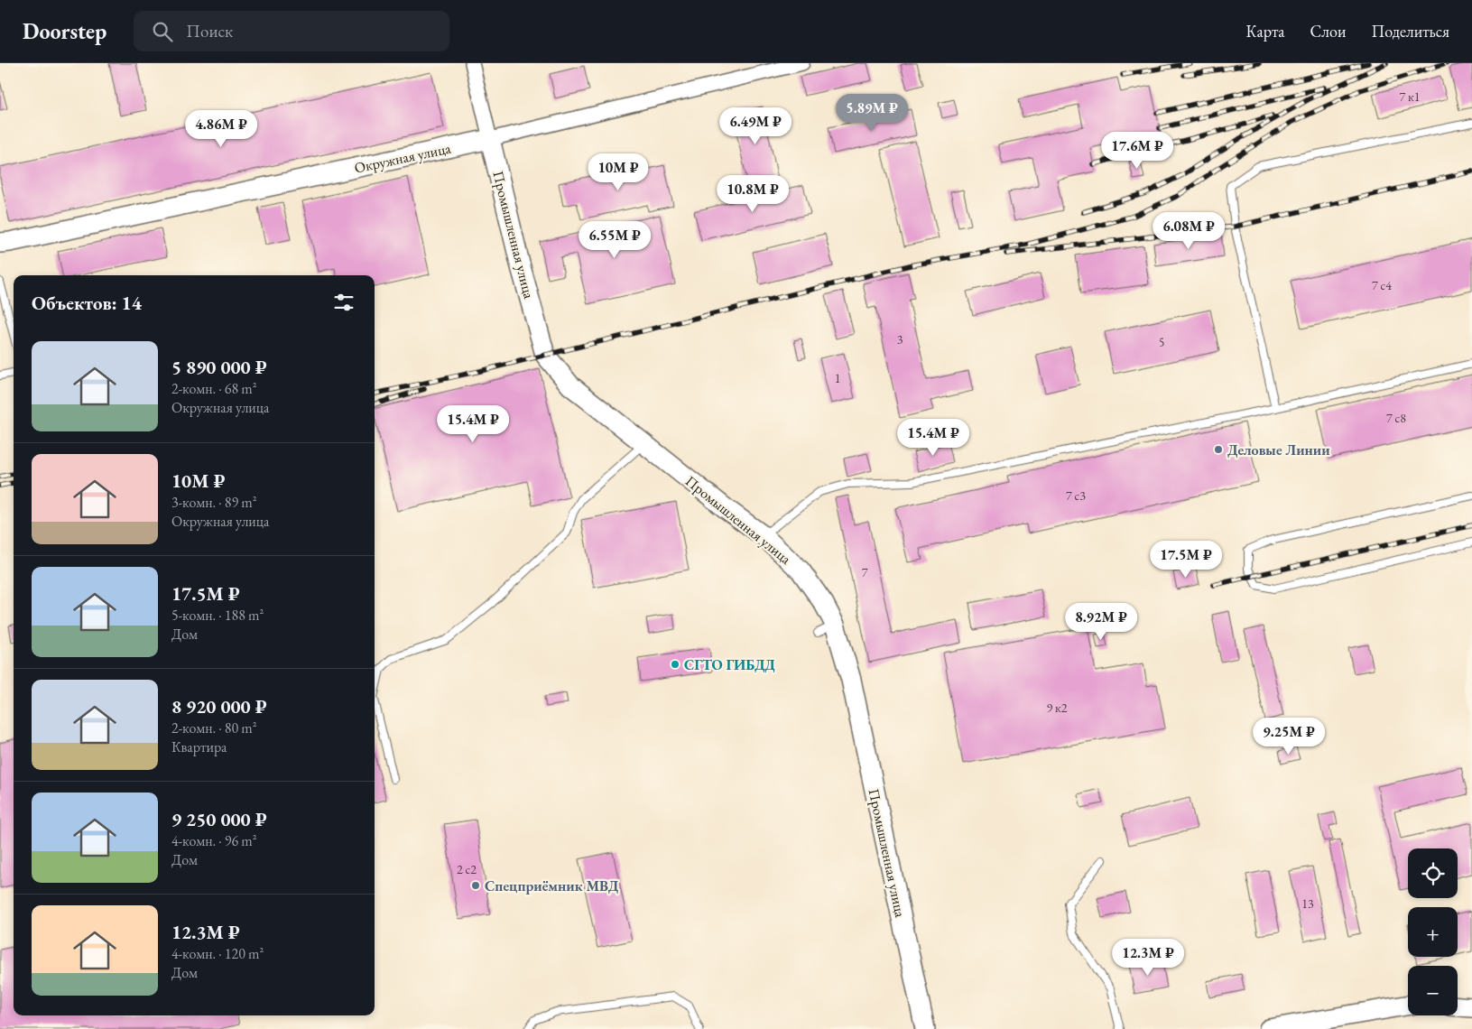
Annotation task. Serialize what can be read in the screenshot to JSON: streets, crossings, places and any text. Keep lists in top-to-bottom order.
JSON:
{
  "streets": {
    "street": ["Окружная улица", "Промышленная улица"]
  },
  "crossings": [
    ["Окружная улица", "Промышленная улица"]
  ],
  "places": ["Деловые Линии", "СГТО ГИБДД", "Спецприёмник МВД"],
  "house_numbers": [
    "7 к1",
    "7 с4",
    "3",
    "5",
    "1",
    "7 с8",
    "7 с3",
    "7",
    "9 к2",
    "2 с2",
    "13"
  ],
  "page": {
    "header": "Doorstep",
    "search": "Поиск",
    "nav": ["Карта", "Слои", "Поделиться"],
    "price": [
      "5.89M ₽",
      "6.49M ₽",
      "4.86M ₽",
      "17.6M ₽",
      "10M ₽",
      "10.8M ₽",
      "6.08M ₽",
      "6.55M ₽",
      "15.4M ₽",
      "15.4M ₽",
      "17.5M ₽",
      "8.92M ₽",
      "9.25M ₽",
      "12.3M ₽"
    ],
    "heading": "Объектов: 14",
    "list": [
      {
        "name": "5 890 000 ₽",
        "note": "2-комн. · 68 m² · Окружная улица"
      },
      {
        "name": "10M ₽",
        "note": "3-комн. · 89 m² · Окружная улица"
      },
      {
        "name": "17.5M ₽",
        "note": "5-комн. · 188 m² · Дом"
      },
      {
        "name": "8 920 000 ₽",
        "note": "2-комн. · 80 m² · Квартира"
      },
      {
        "name": "9 250 000 ₽",
        "note": "4-комн. · 96 m² · Дом"
      },
      {
        "name": "12.3M ₽",
        "note": "4-комн. · 120 m² · Дом"
      }
    ],
    "map_buttons": ["+", "−"]
  }
}
